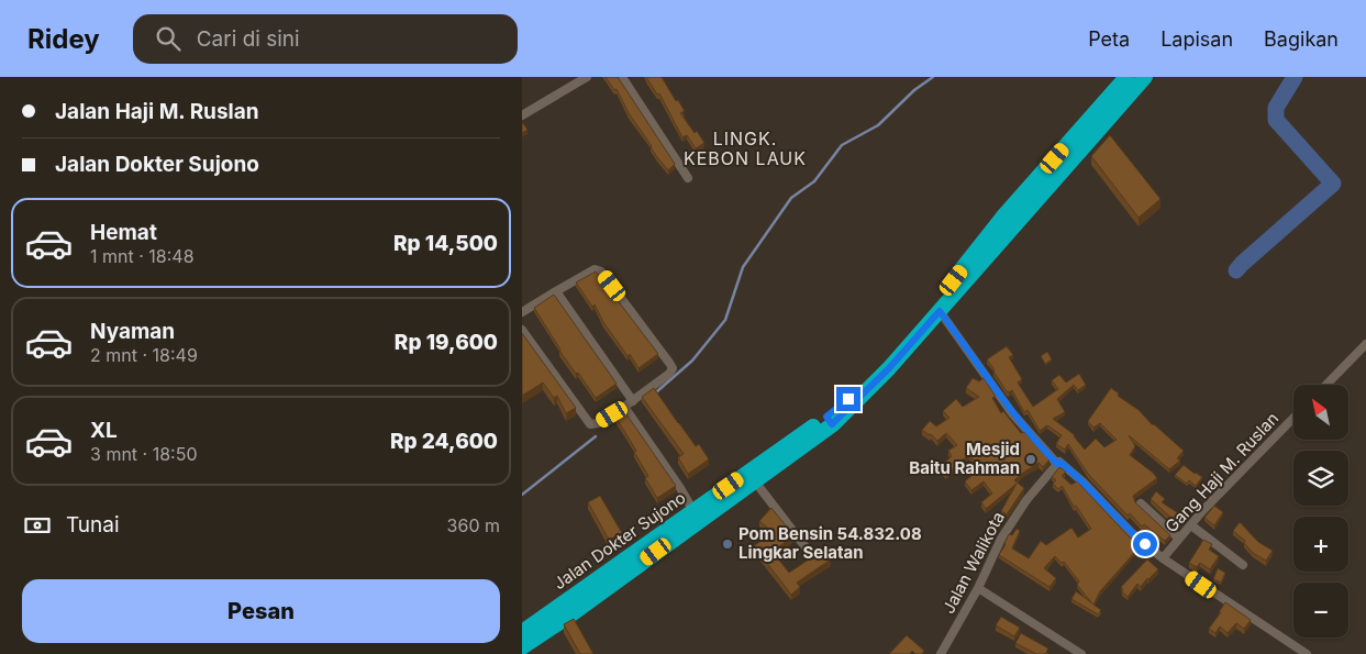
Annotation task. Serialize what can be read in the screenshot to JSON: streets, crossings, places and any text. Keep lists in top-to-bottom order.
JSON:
{
  "streets": {
    "highway": ["Jalan Dokter Sujono"],
    "street": ["Gang Haji M. Ruslan", "Jalan Walikota"]
  },
  "districts": ["LINGK. KEBON LAUK"],
  "places": ["Mesjid Baitu Rahman", "Pom Bensin 54.832.08 Lingkar Selatan"],
  "north": "top left",
  "page": {
    "header": "Ridey",
    "search": "Cari di sini",
    "nav": ["Peta", "Lapisan", "Bagikan"],
    "banner": ["Jalan Haji M. Ruslan", "Jalan Dokter Sujono"],
    "list": [
      {
        "name": "Hemat",
        "note": "1 mnt · 18:48",
        "value": "Rp 14,500"
      },
      {
        "name": "Nyaman",
        "note": "2 mnt · 18:49",
        "value": "Rp 19,600"
      },
      {
        "name": "XL",
        "note": "3 mnt · 18:50",
        "value": "Rp 24,600"
      }
    ],
    "map_buttons": ["+", "−"],
    "pay": ["Tunai", "360 m"],
    "buttons": "Pesan"
  }
}
